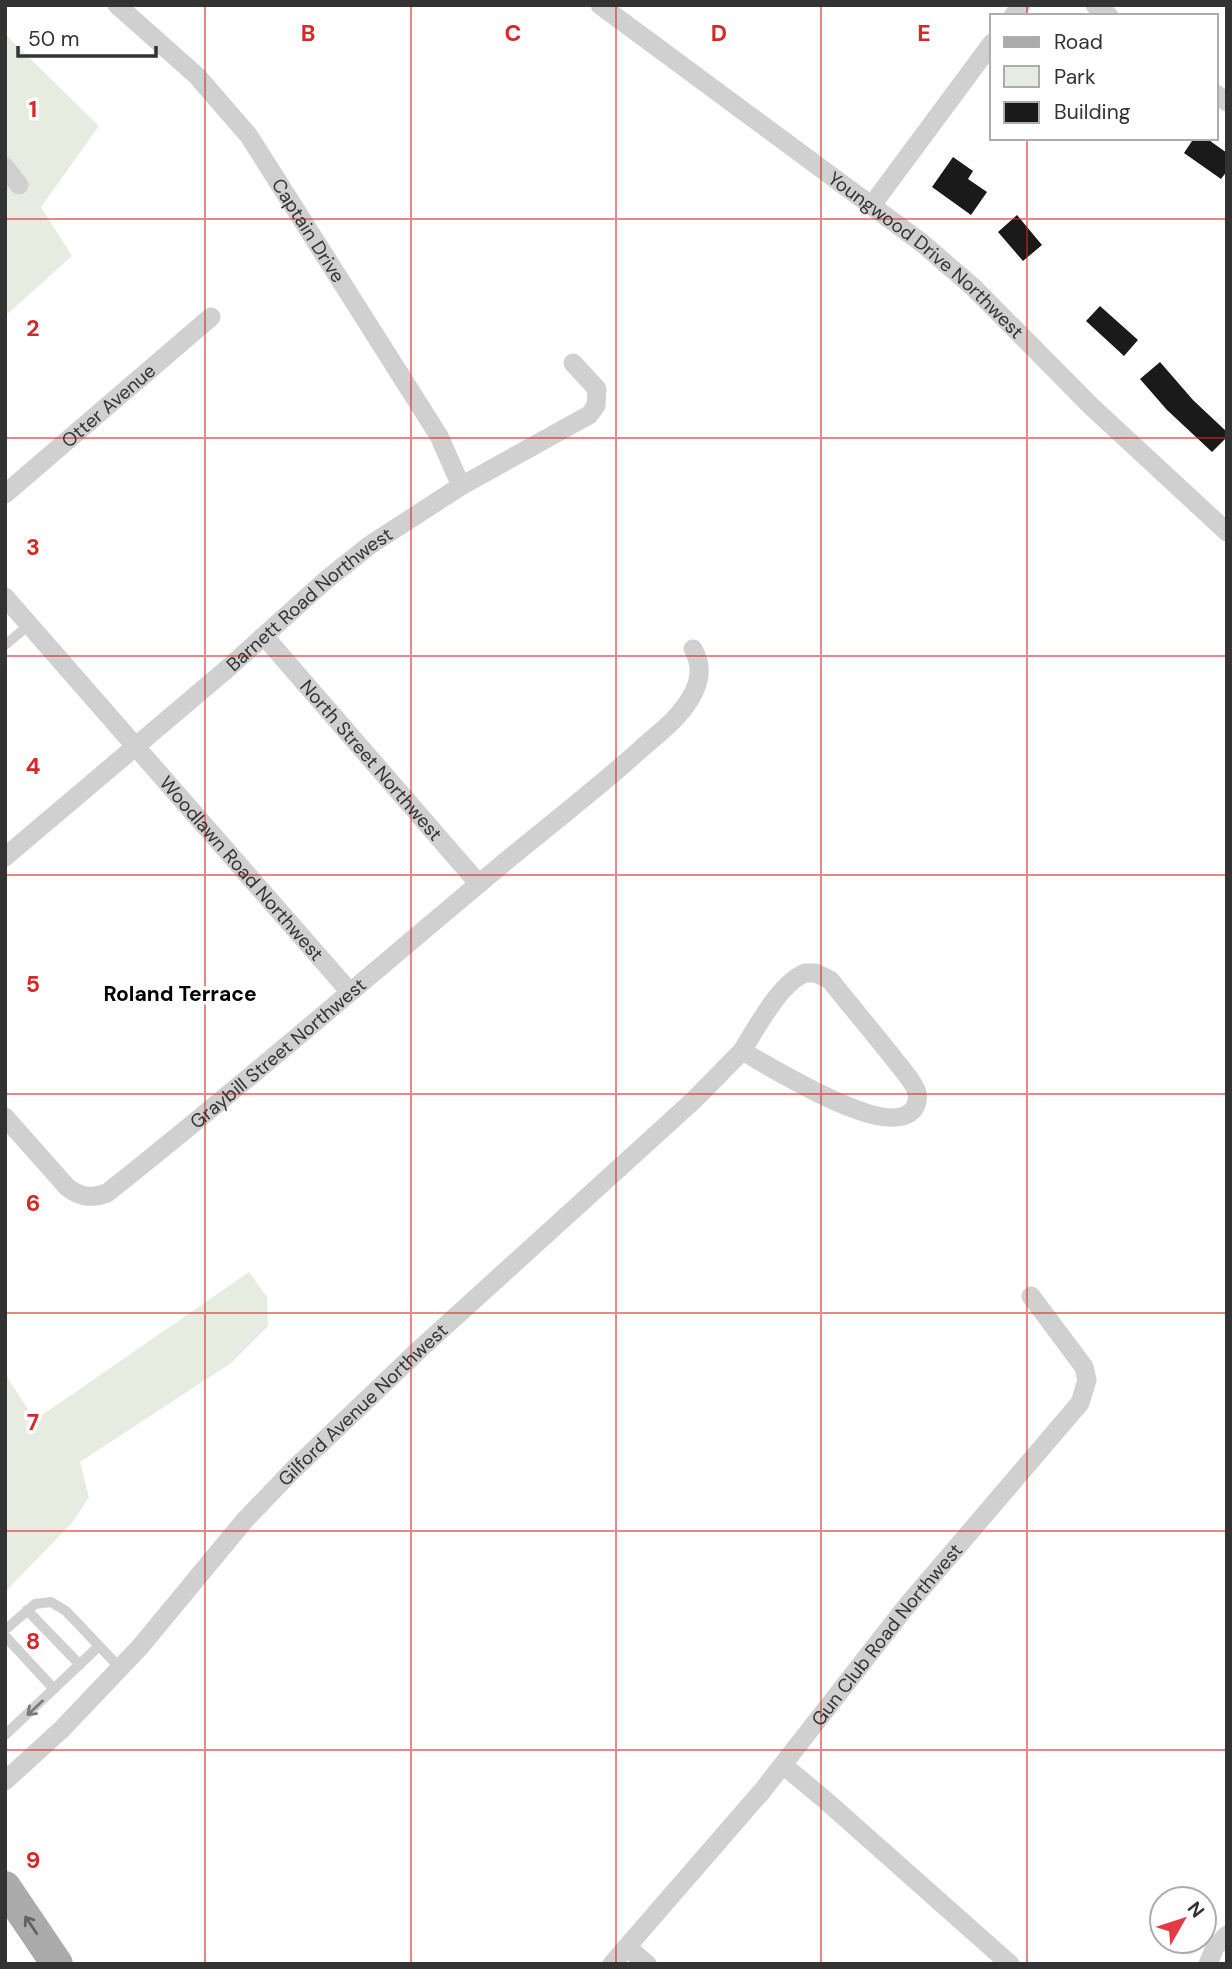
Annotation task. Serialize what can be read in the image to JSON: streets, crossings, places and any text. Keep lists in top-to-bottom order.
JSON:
{
  "streets": {
    "street": [
      "Captain Drive",
      "Youngwood Drive Northwest",
      "Otter Avenue",
      "Barnett Road Northwest",
      "North Street Northwest",
      "Woodlawn Road Northwest",
      "Graybill Street Northwest",
      "Gilford Avenue Northwest",
      "Gun Club Road Northwest"
    ]
  },
  "crossings": [
    ["Captain Drive", "Barnett Road Northwest"],
    ["Barnett Road Northwest", "North Street Northwest"],
    ["Barnett Road Northwest", "Woodlawn Road Northwest"],
    ["North Street Northwest", "Graybill Street Northwest"],
    ["Woodlawn Road Northwest", "Graybill Street Northwest"]
  ],
  "districts": ["Roland Terrace"],
  "legend": ["Road", "Park", "Building"],
  "scale_bar": "50 m",
  "north": "top right",
  "grid": {
    "columns": [
      "B",
      "C",
      "D",
      "E"
    ],
    "rows": [
      "1",
      "2",
      "3",
      "4",
      "5",
      "6",
      "7",
      "8",
      "9"
    ]
  }
}
